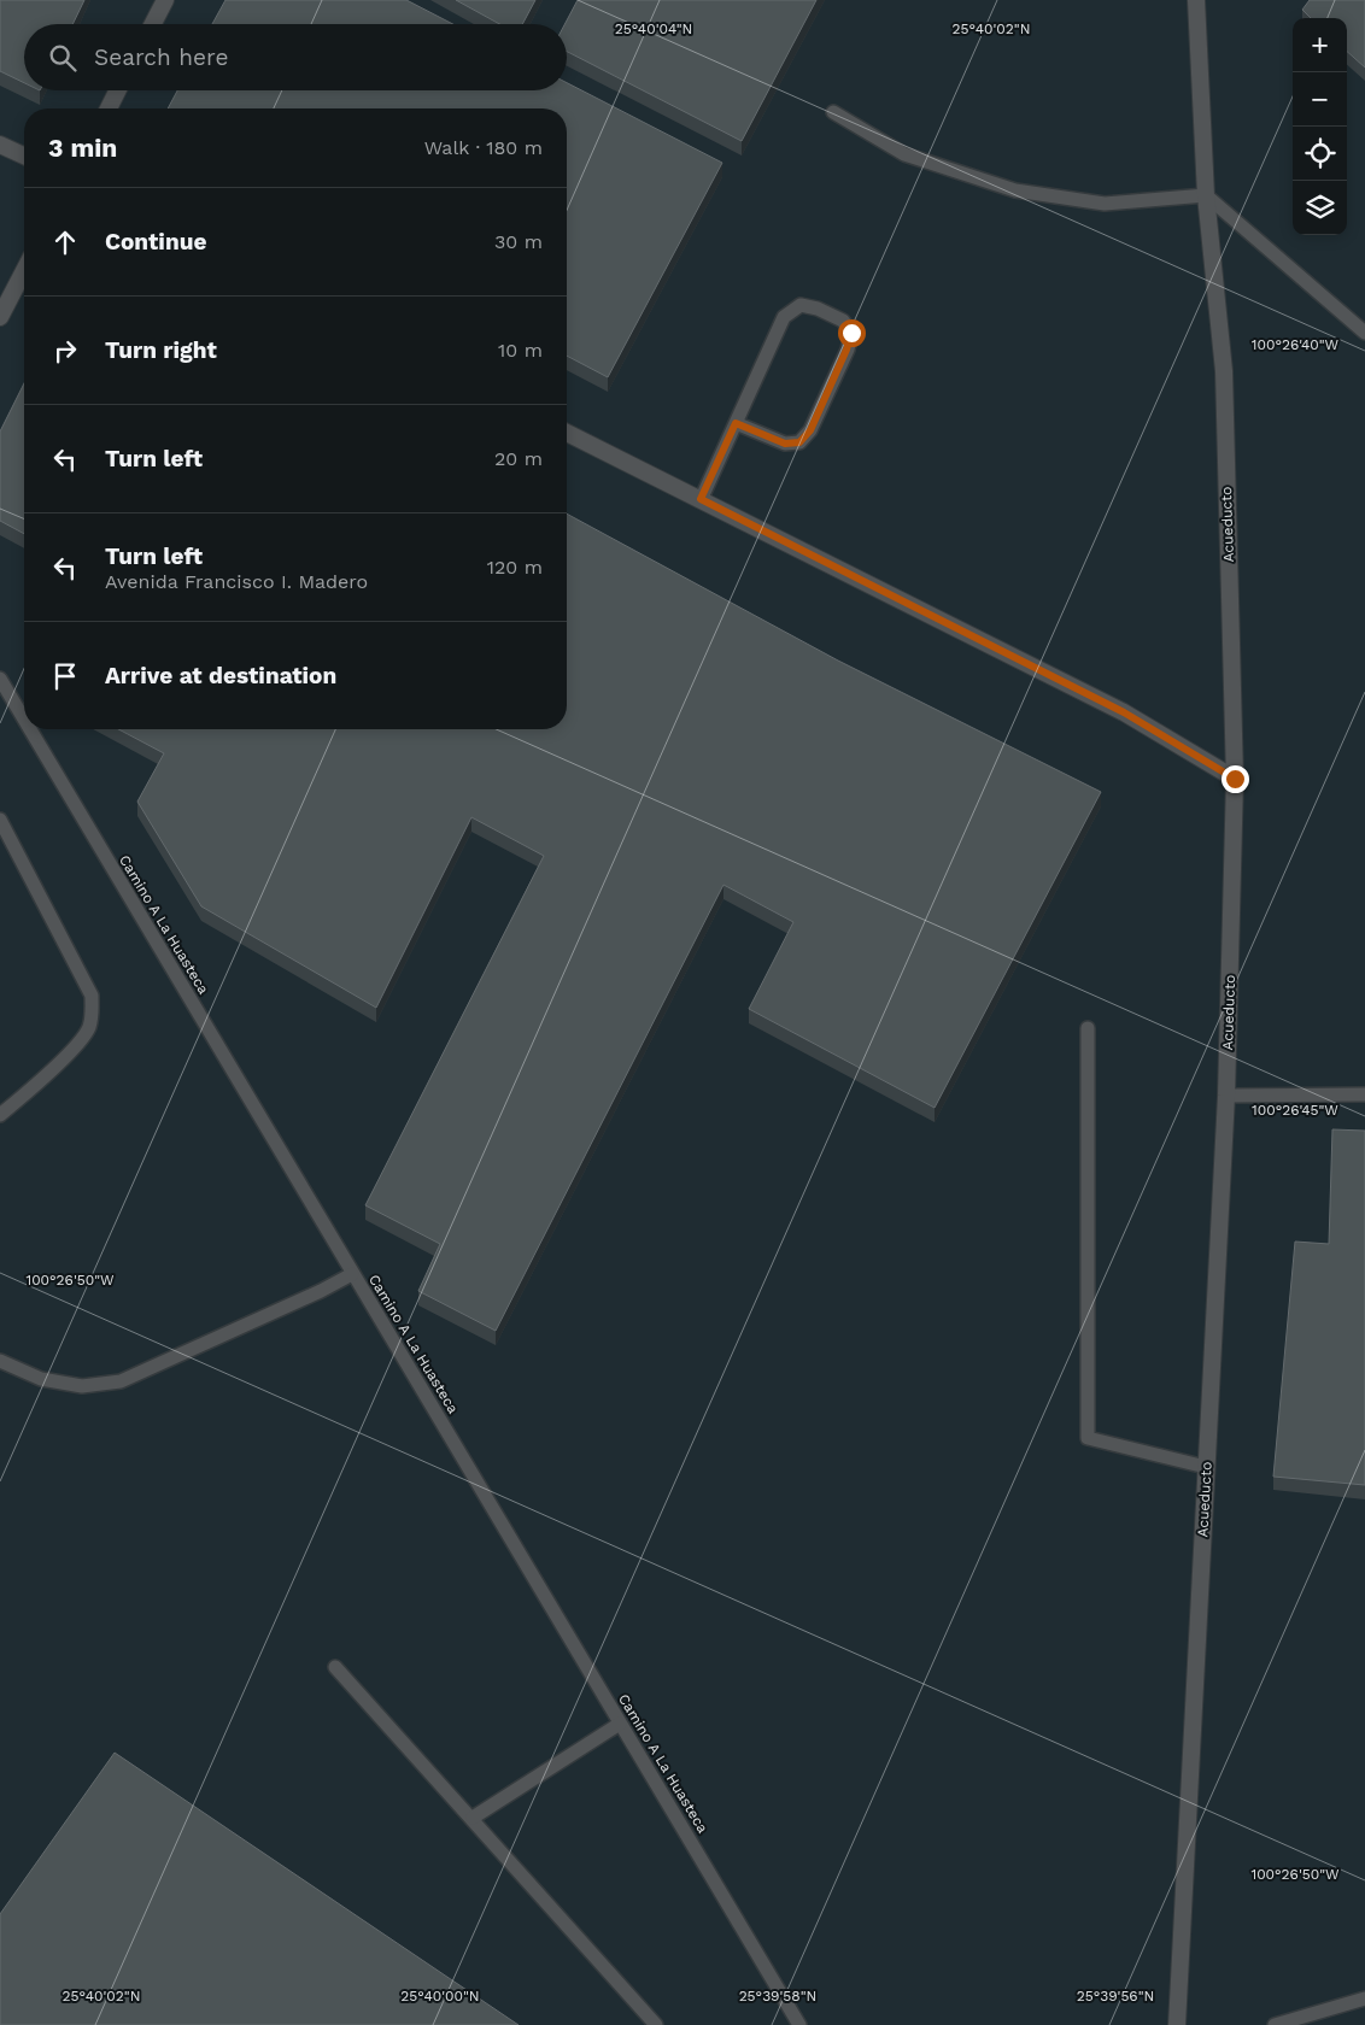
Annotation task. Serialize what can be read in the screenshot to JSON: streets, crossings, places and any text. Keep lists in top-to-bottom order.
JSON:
{
  "streets": {
    "street": ["Acueducto"],
    "lane": ["Camino A La Huasteca"]
  },
  "page": {
    "map_buttons": ["+", "−"],
    "search": "Search here",
    "heading": ["3 min", "Walk · 180 m"],
    "list": [
      ["Continue", "30 m"],
      ["Turn right", "10 m"],
      ["Turn left", "20 m"],
      ["Turn left", "Avenida Francisco I. Madero", "120 m"],
      "Arrive at destination"
    ]
  },
  "coordinates": [
    "25°40'04\"N",
    "25°40'02\"N",
    "100°26'40\"W",
    "100°26'45\"W",
    "100°26'50\"W",
    "25°40'00\"N",
    "25°39'58\"N",
    "25°39'56\"N"
  ]
}
